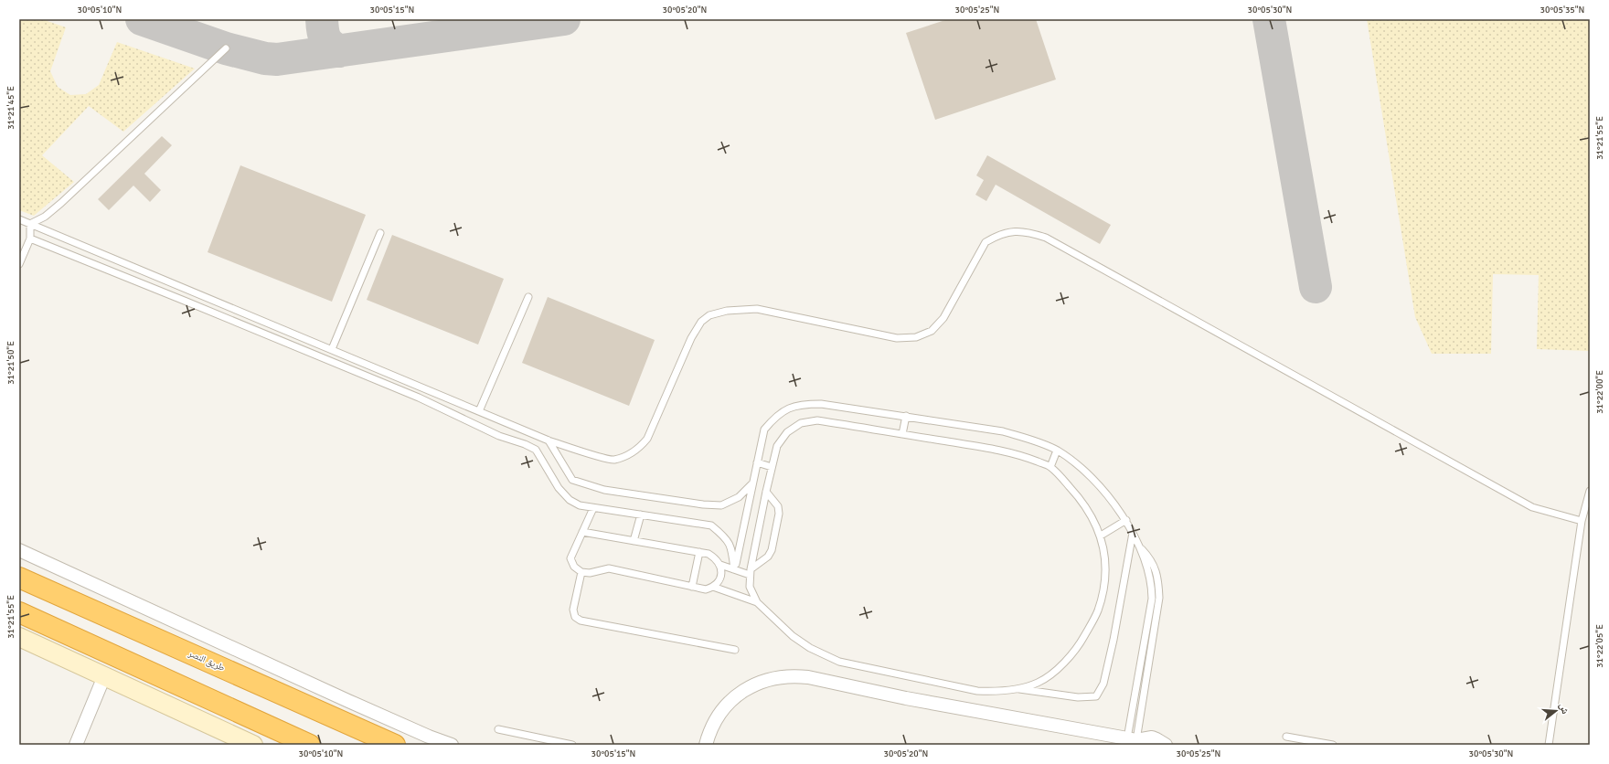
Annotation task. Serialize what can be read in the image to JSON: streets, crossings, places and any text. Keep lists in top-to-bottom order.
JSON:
{
  "streets": {
    "highway": ["طريق النصر"]
  },
  "north": "right",
  "coordinates": [
    "30°05'10\"N",
    "30°05'15\"N",
    "30°05'20\"N",
    "30°05'25\"N",
    "30°05'30\"N",
    "30°05'35\"N",
    "31°21'45\"E",
    "31°21'55\"E",
    "31°21'50\"E",
    "31°22'00\"E",
    "31°22'05\"E"
  ]
}
